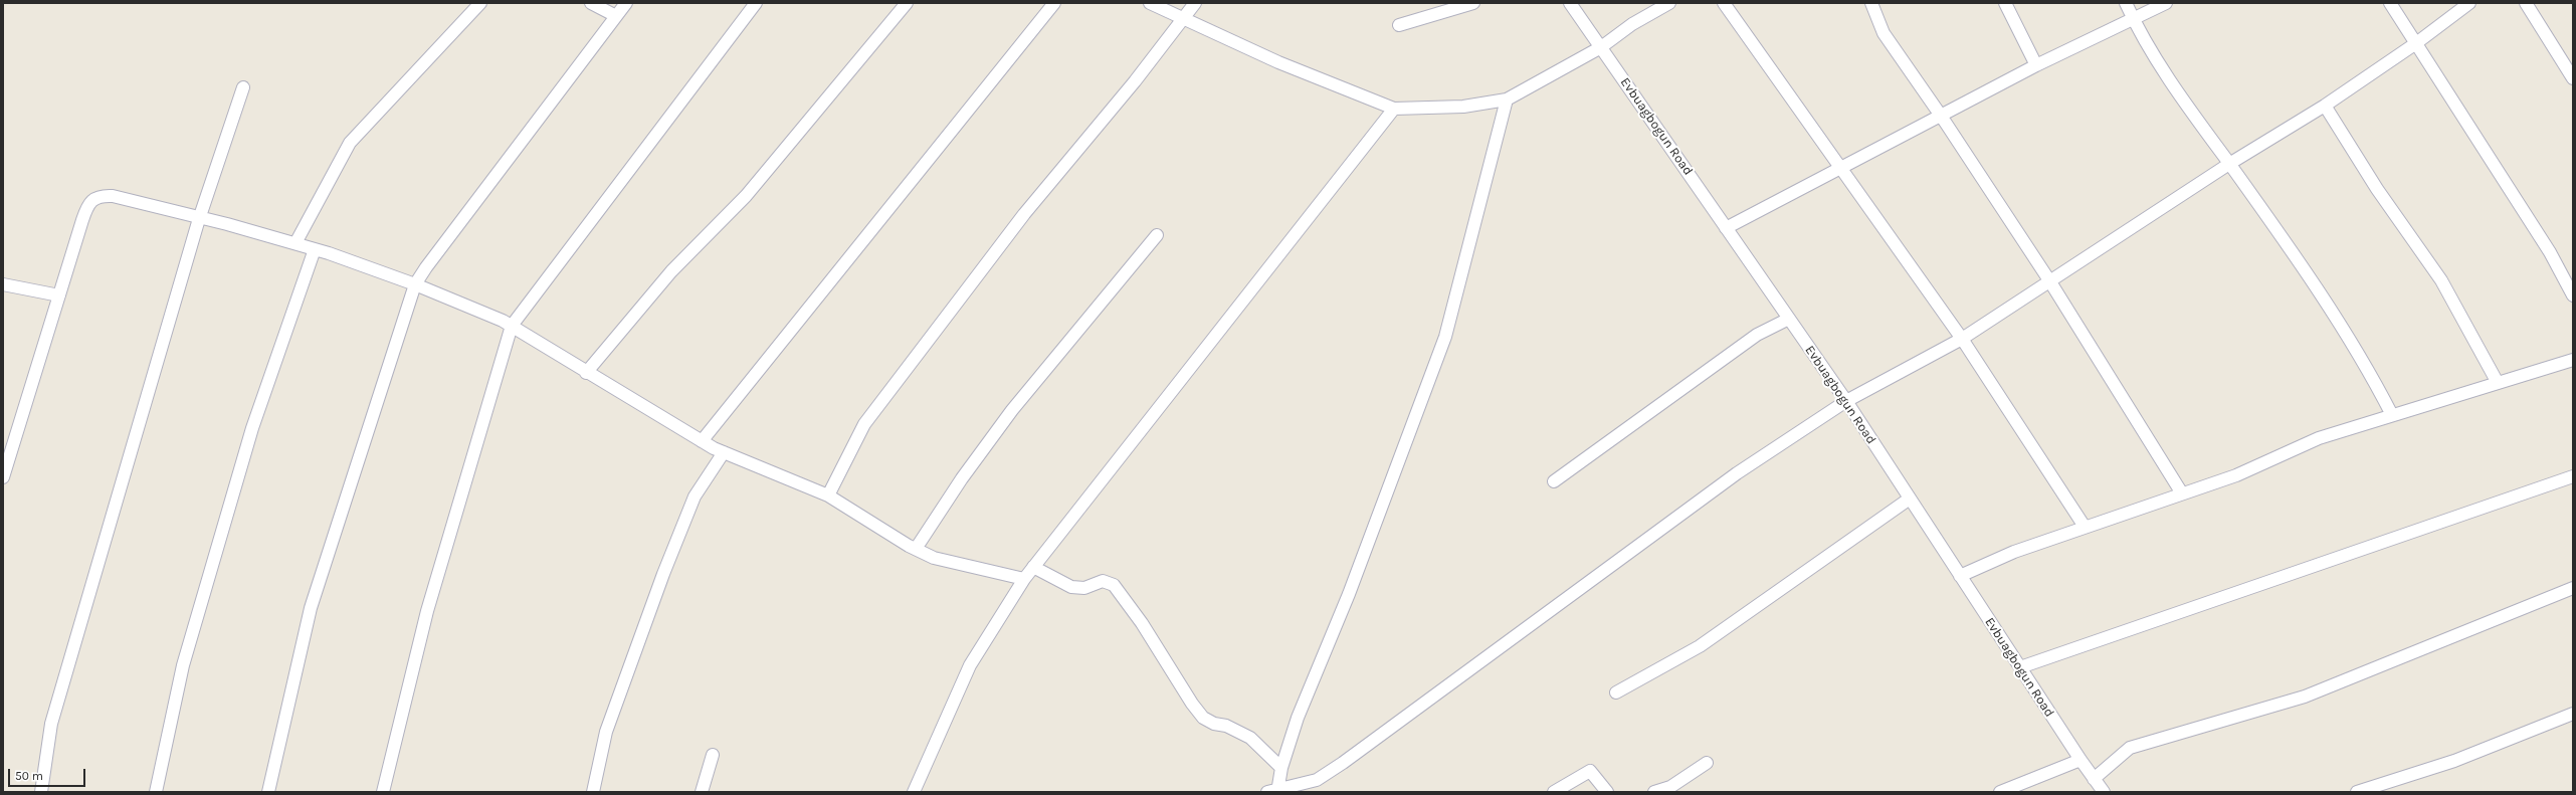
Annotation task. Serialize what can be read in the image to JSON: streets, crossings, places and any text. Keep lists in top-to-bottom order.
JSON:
{
  "streets": {
    "street": ["Evbuagbogun Road"]
  },
  "scale_bar": "50 m"
}
